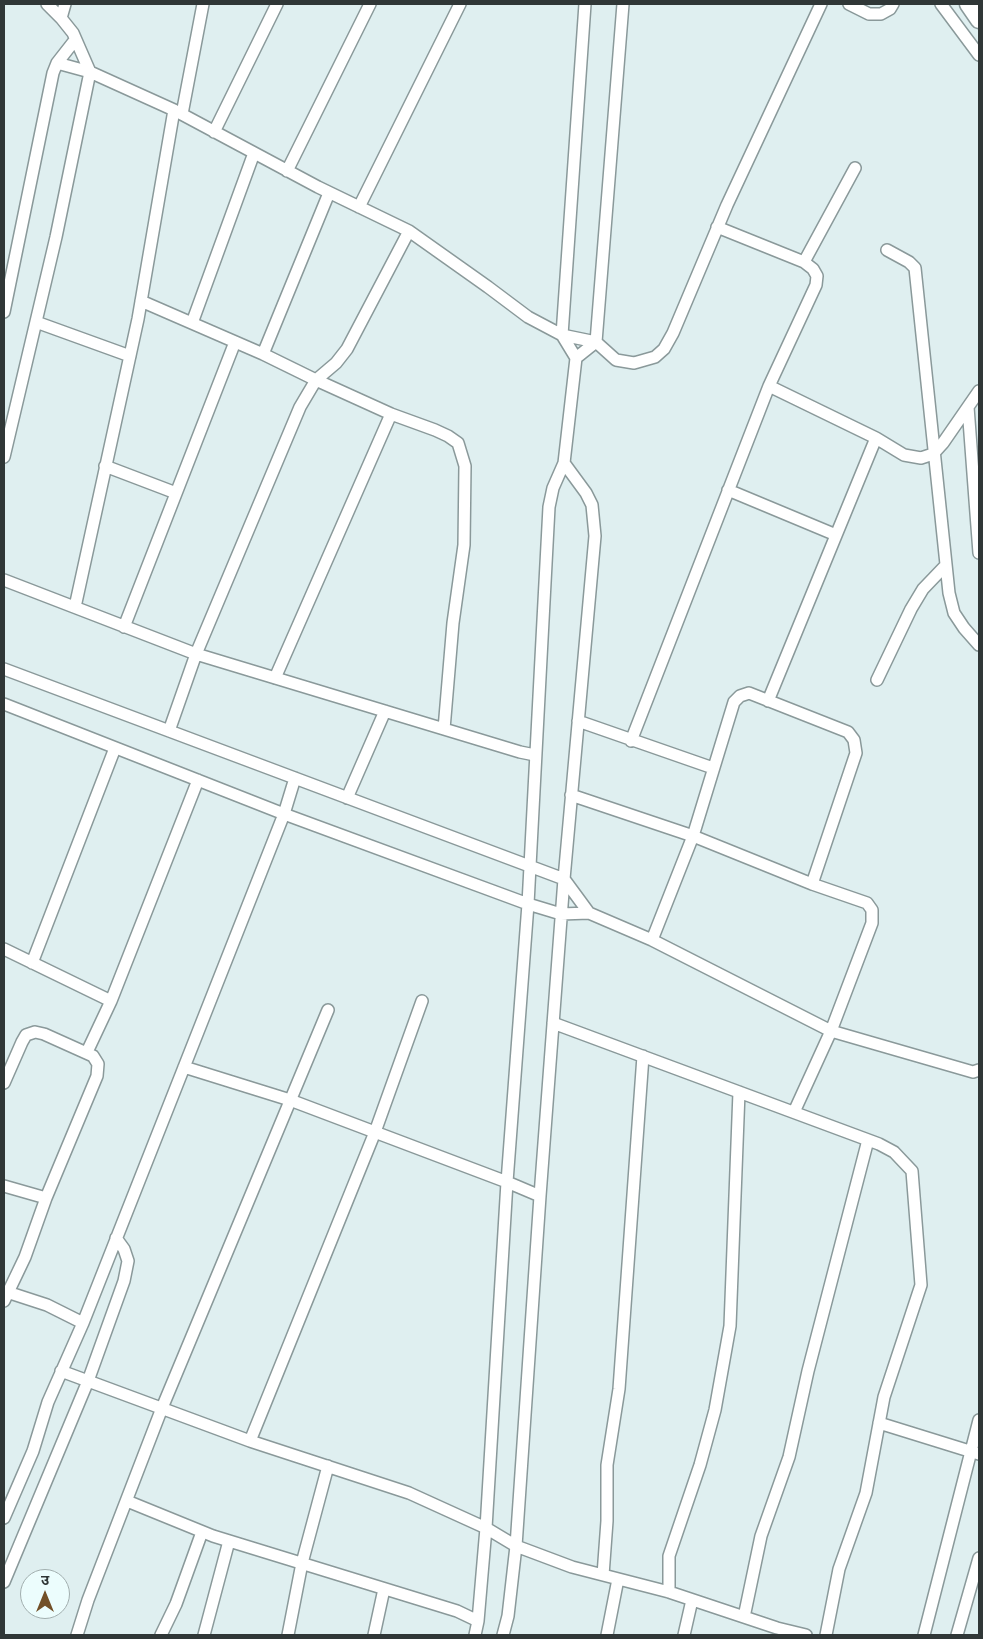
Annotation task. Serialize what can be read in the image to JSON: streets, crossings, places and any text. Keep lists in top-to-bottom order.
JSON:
{
  "north": "top"
}
